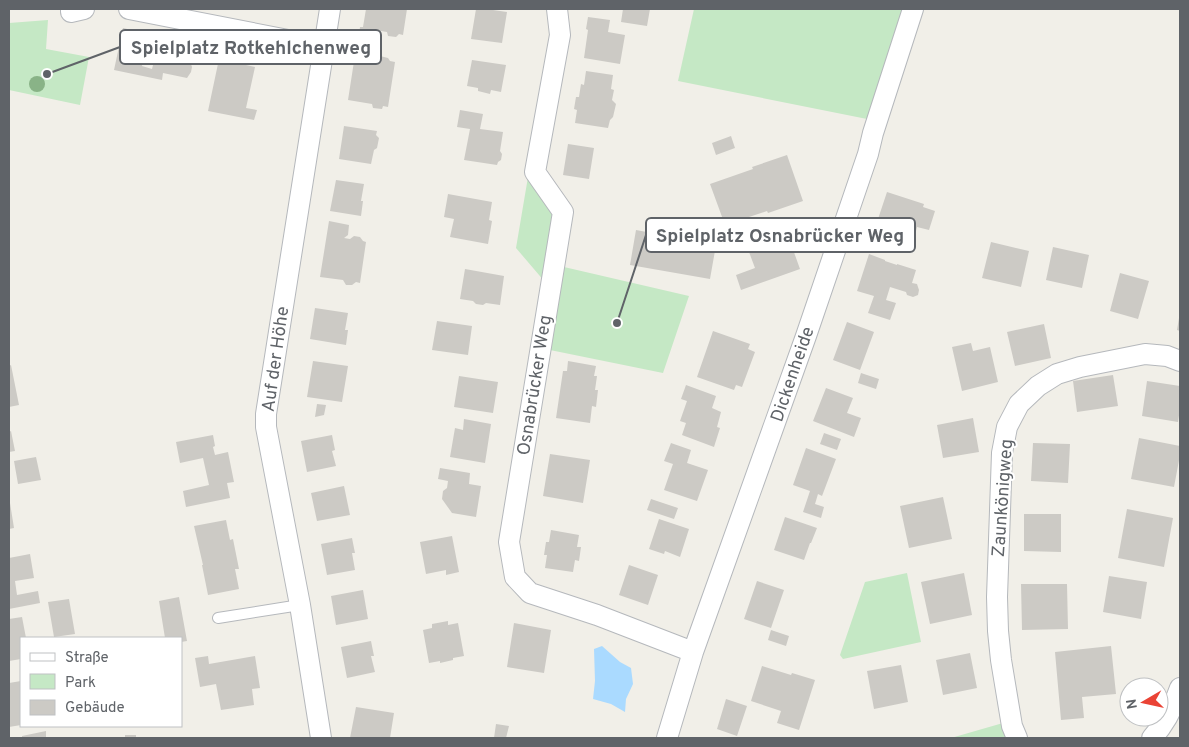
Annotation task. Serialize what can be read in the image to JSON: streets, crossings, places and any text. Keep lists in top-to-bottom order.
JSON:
{
  "streets": {
    "street": [
      "Auf der Höhe",
      "Dickenheide",
      "Osnabrücker Weg",
      "Zaunkönigweg"
    ]
  },
  "crossings": [
    ["Dickenheide", "Osnabrücker Weg"]
  ],
  "places": ["Spielplatz Rotkehlchenweg", "Spielplatz Osnabrücker Weg"],
  "legend": ["Straße", "Park", "Gebäude"],
  "north": "left"
}
